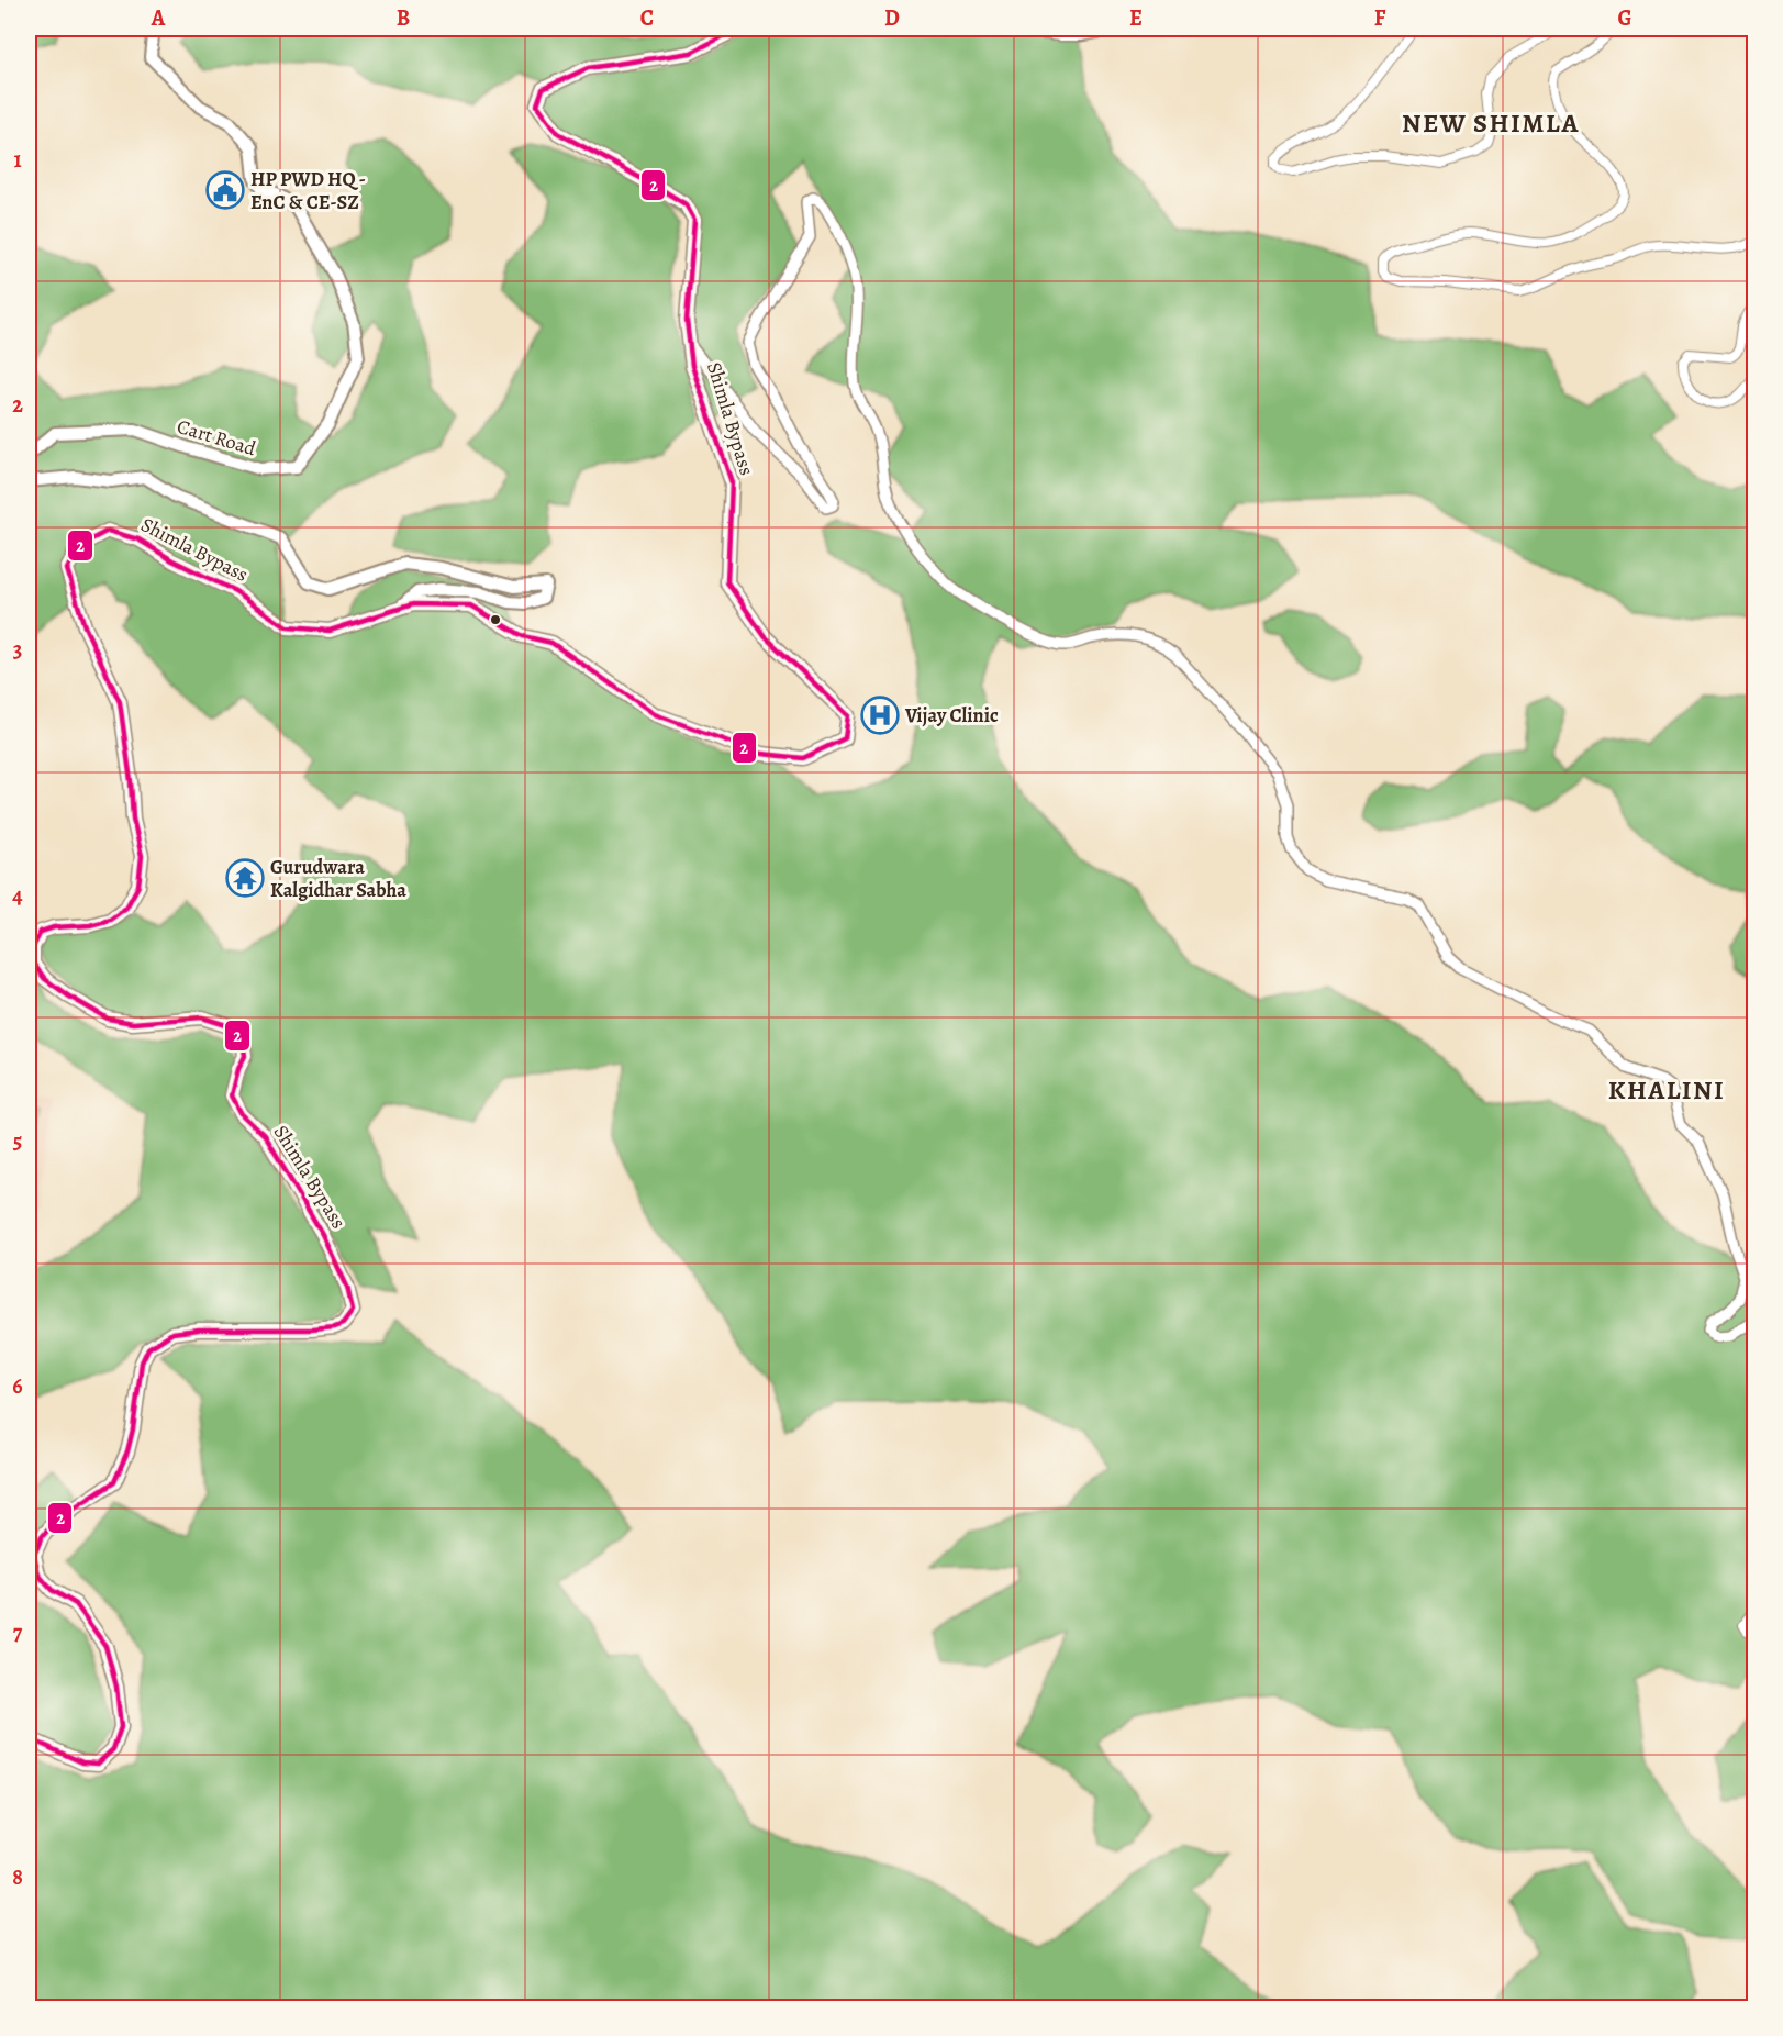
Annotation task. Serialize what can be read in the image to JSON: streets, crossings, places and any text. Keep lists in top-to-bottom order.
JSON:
{
  "streets": {
    "highway": ["Shimla Bypass"],
    "main road": ["Cart Road"]
  },
  "districts": ["NEW SHIMLA", "KHALINI"],
  "places": {
    "public building": ["HP PWD HQ - EnC & CE-SZ"],
    "hospital": ["Vijay Clinic"],
    "temple": ["Gurudwara Kalgidhar Sabha"]
  },
  "lines": ["transit line 2"],
  "grid": {
    "columns": [
      "A",
      "B",
      "C",
      "D",
      "E",
      "F",
      "G"
    ],
    "rows": [
      "1",
      "2",
      "3",
      "4",
      "5",
      "6",
      "7",
      "8"
    ]
  }
}
